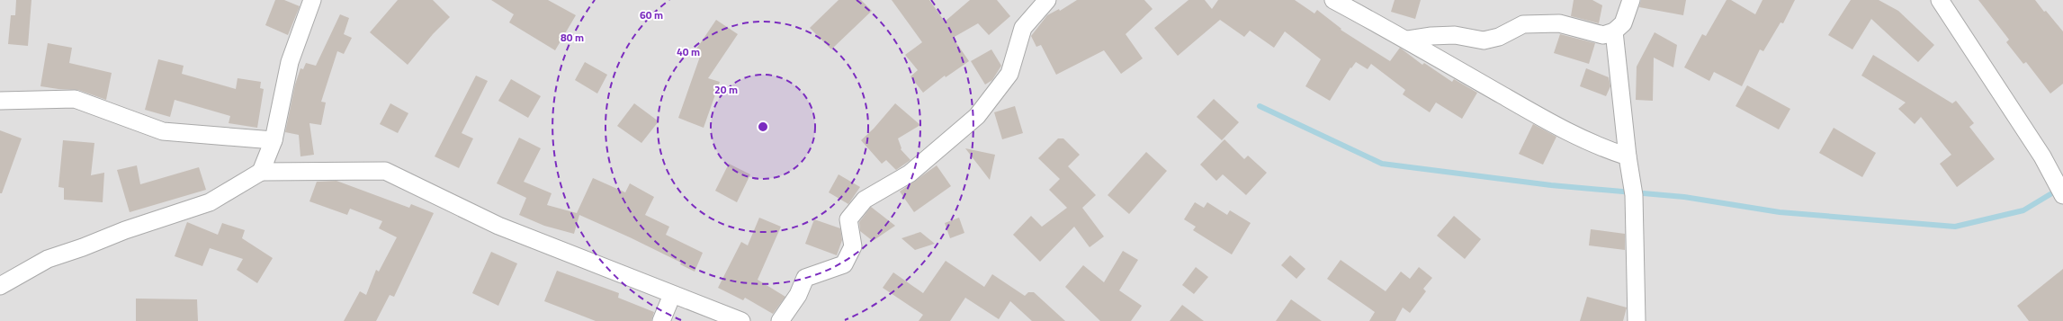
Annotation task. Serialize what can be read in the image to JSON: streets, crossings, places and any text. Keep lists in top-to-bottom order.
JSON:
{
  "rings": [
    "60 m",
    "80 m",
    "40 m",
    "20 m"
  ]
}
